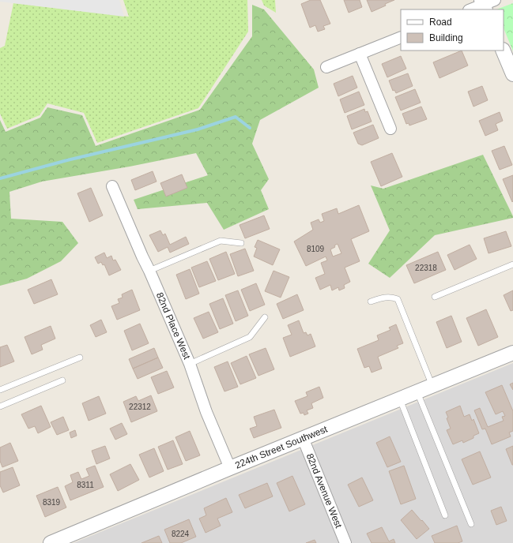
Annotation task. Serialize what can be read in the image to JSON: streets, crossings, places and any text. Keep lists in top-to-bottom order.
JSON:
{
  "streets": {
    "street": ["82nd Place West", "224th Street Southwest", "82nd Avenue West"]
  },
  "crossings": [
    ["82nd Place West", "224th Street Southwest"],
    ["224th Street Southwest", "82nd Avenue West"]
  ],
  "house_numbers": [
    "8109",
    "22318",
    "22312",
    "8311",
    "8319",
    "8224"
  ],
  "legend": ["Road", "Building"]
}
